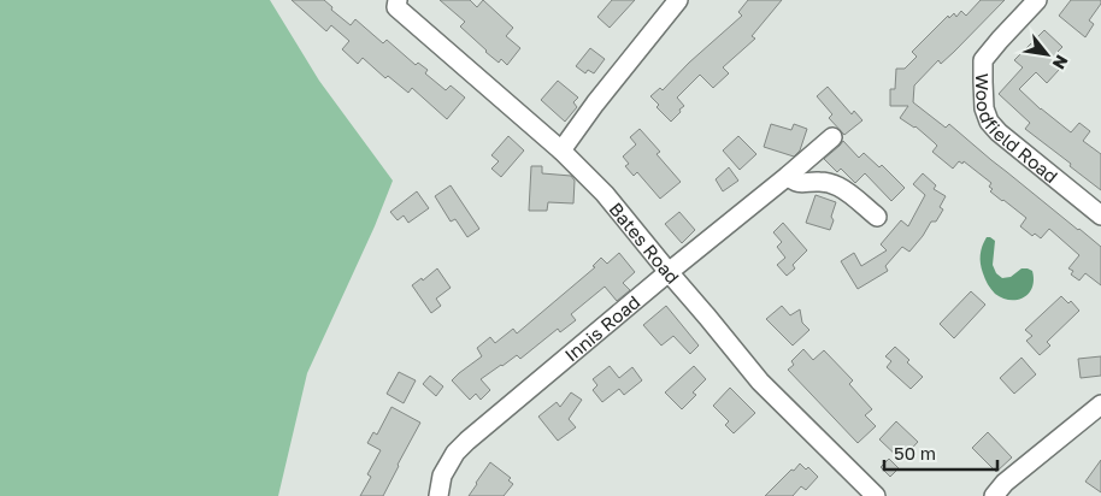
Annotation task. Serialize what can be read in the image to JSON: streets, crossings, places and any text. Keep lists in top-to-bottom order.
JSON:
{
  "streets": {
    "street": ["Woodfield Road", "Bates Road", "Innis Road"]
  },
  "crossings": [
    ["Bates Road", "Innis Road"]
  ],
  "scale_bar": "50 m",
  "north": "bottom right"
}
